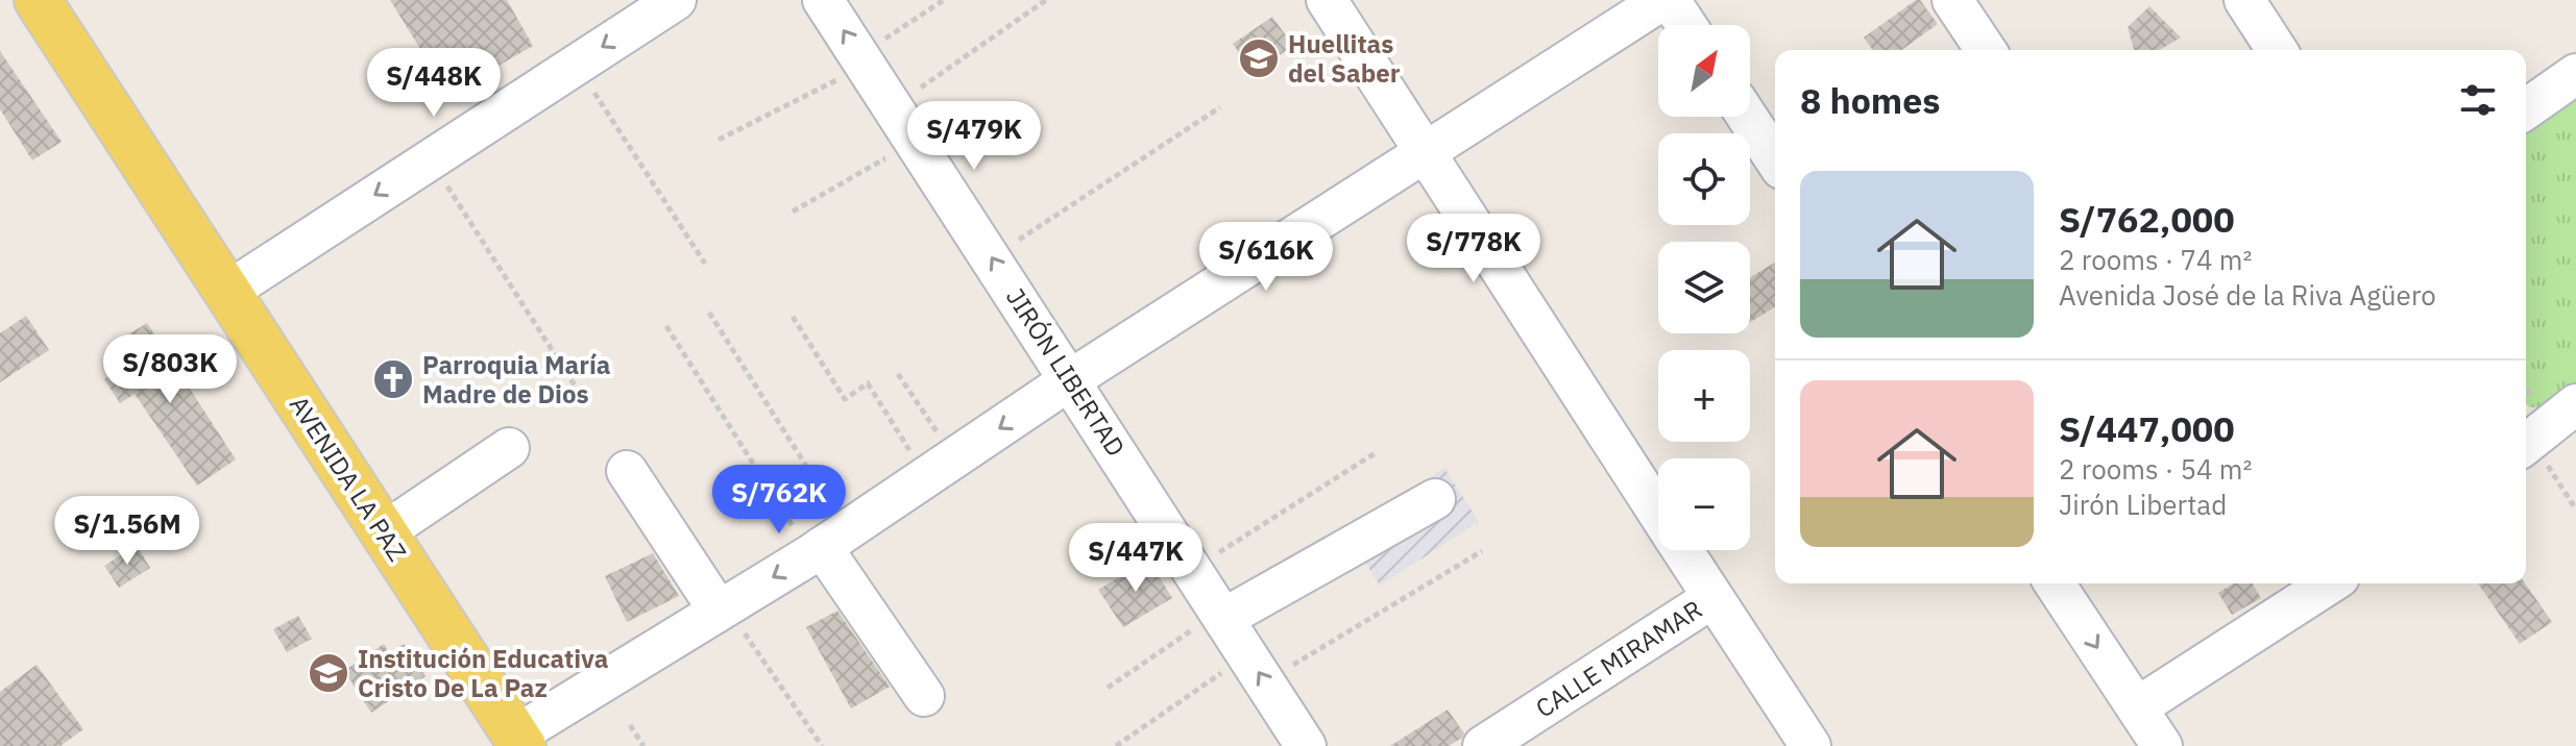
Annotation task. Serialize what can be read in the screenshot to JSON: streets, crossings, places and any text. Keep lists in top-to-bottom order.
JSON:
{
  "streets": {
    "main road": ["AVENIDA LA PAZ"],
    "street": ["JIRÓN LIBERTAD", "CALLE MIRAMAR"]
  },
  "places": {
    "school or university": ["Huellitas del Saber", "Institución Educativa Cristo De La Paz"],
    "church": ["Parroquia María Madre de Dios"]
  },
  "north": "top right",
  "page": {
    "map_buttons": ["+", "−"],
    "price": [
      "S/448K",
      "S/479K",
      "S/778K",
      "S/616K",
      "S/803K",
      "S/762K",
      "S/1.56M",
      "S/447K"
    ],
    "heading": "8 homes",
    "list": [
      {
        "name": "S/762,000",
        "note": "2 rooms · 74 m² · Avenida José de la Riva Agüero"
      },
      {
        "name": "S/447,000",
        "note": "2 rooms · 54 m² · Jirón Libertad"
      }
    ]
  }
}
